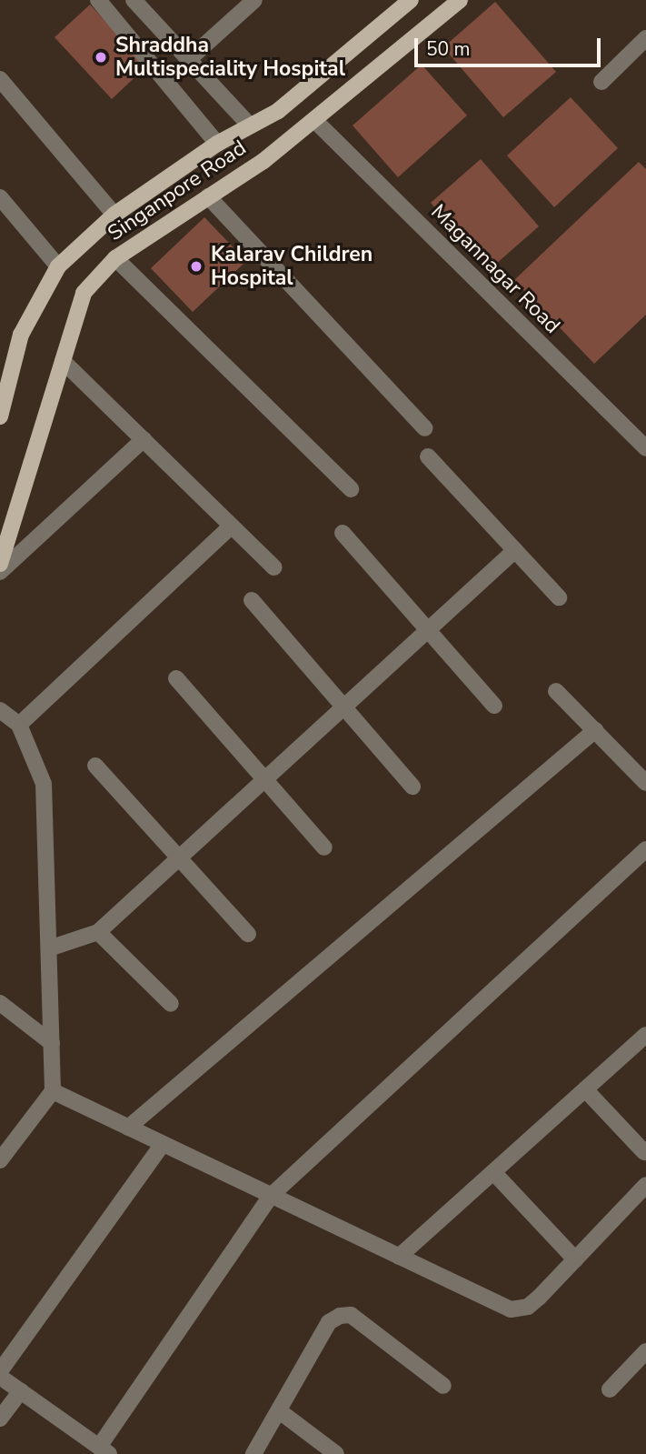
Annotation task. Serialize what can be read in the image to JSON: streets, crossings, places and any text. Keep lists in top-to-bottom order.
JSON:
{
  "streets": {
    "main road": ["Singanpore Road"],
    "street": ["Magannagar Road"]
  },
  "crossings": [
    ["Singanpore Road", "Magannagar Road"]
  ],
  "places": ["Shraddha Multispeciality Hospital", "Kalarav Children Hospital"],
  "scale_bar": "50 m"
}
